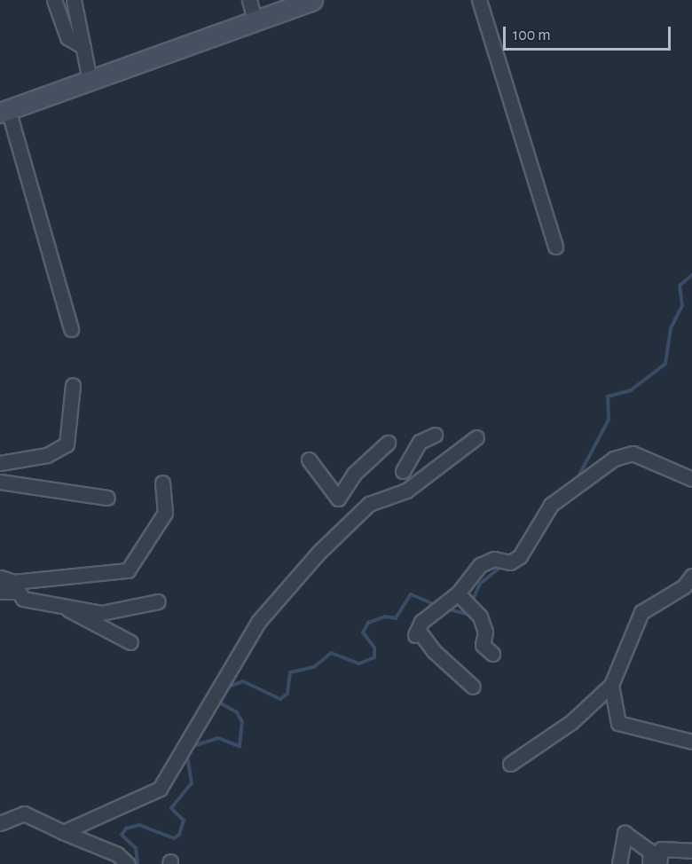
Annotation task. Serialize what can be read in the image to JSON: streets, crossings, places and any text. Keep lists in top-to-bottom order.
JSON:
{
  "scale_bar": "100 m"
}
